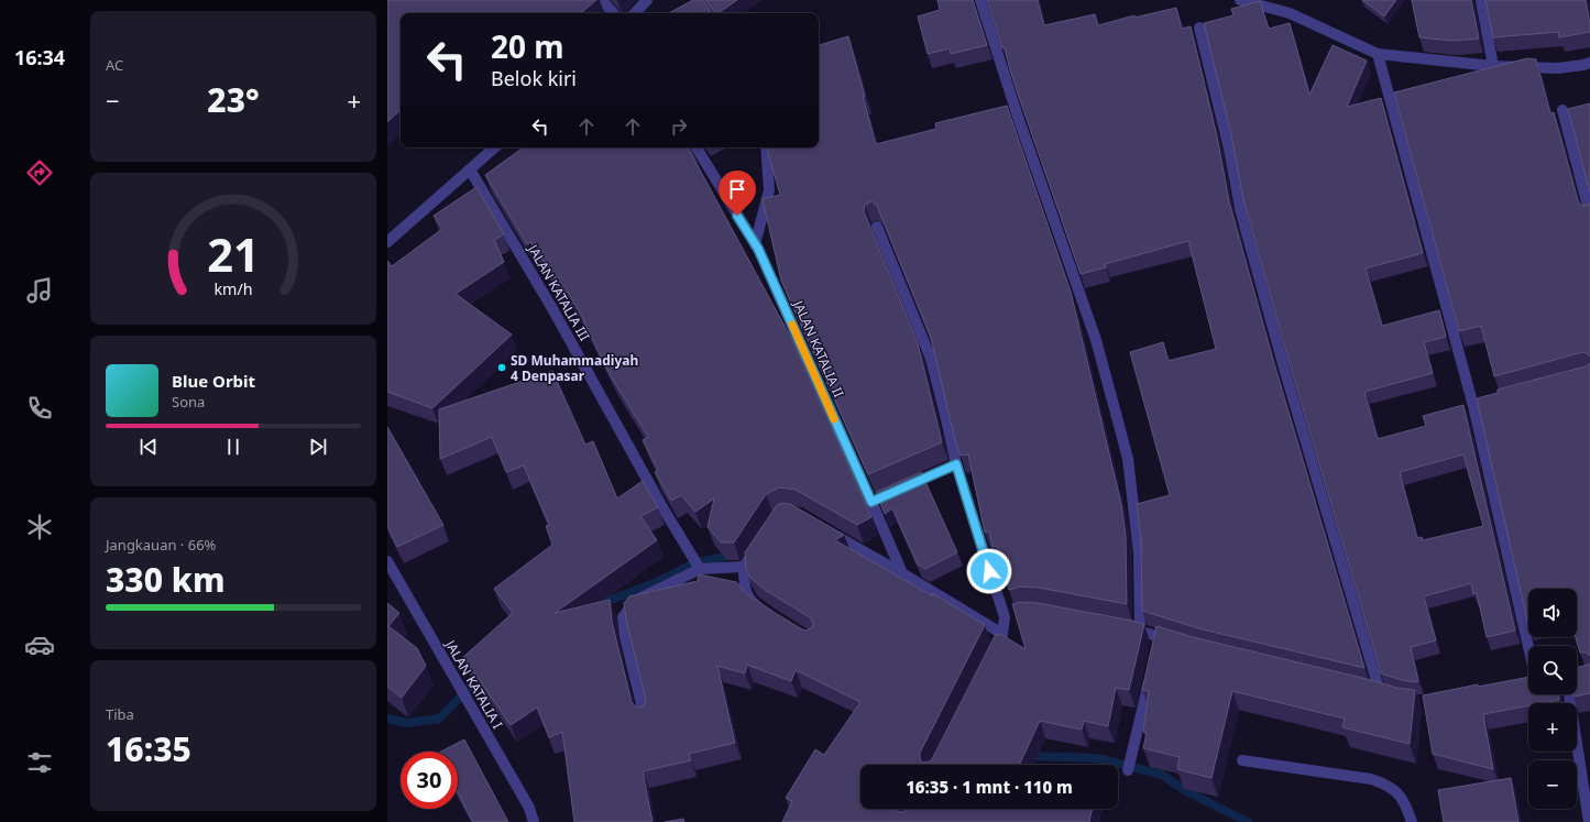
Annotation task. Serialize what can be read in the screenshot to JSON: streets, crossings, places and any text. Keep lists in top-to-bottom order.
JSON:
{
  "streets": {
    "street": ["JALAN KATALIA III", "JALAN KATALIA II", "JALAN KATALIA I"]
  },
  "places": ["SD Muhammadiyah 4 Denpasar"],
  "page": {
    "tabs": "16:34",
    "tile": [
      "AC",
      ["Jangkauan · 66%", "330 km"],
      ["Tiba", "16:35"]
    ],
    "turn": ["20 m", "Belok kiri"],
    "heat": ["−", "23°", "+"],
    "song": ["Blue Orbit", "Sona"],
    "map_buttons": ["+", "−"],
    "limit": "30",
    "trip": "16:35 · 1 mnt · 110 m",
    "gauge": ["21", "km/h"]
  }
}
